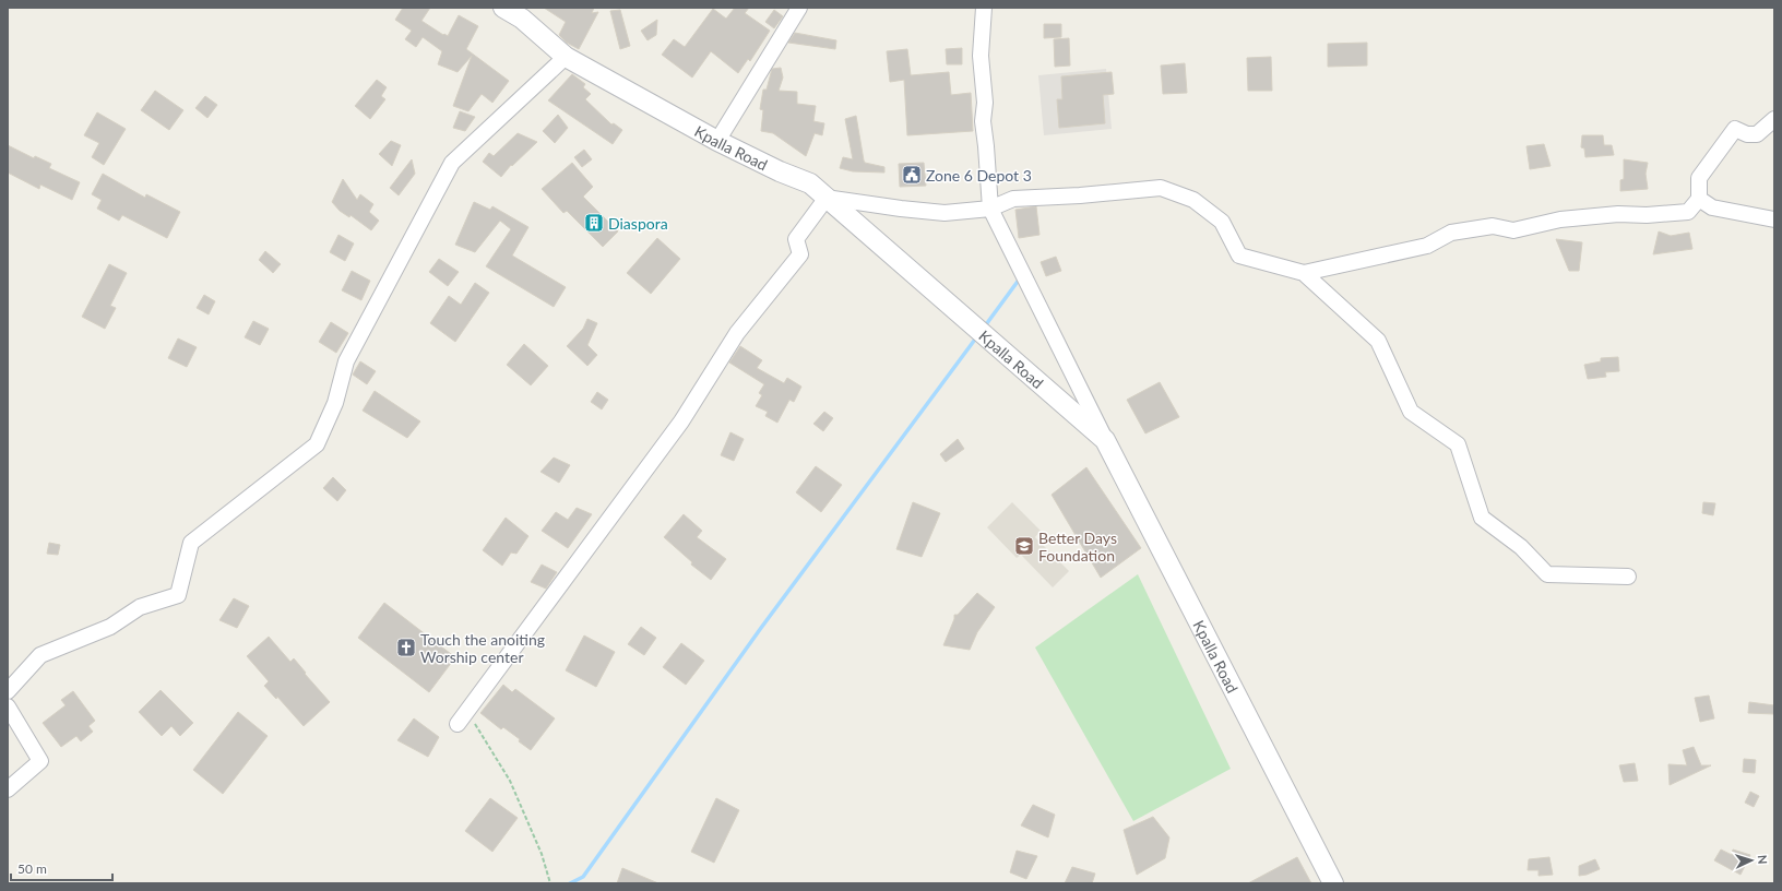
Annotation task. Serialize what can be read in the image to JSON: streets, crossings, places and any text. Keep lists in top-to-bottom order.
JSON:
{
  "streets": {
    "street": ["Kpalla Road"]
  },
  "places": {
    "public building": ["Zone 6 Depot 3"],
    "building": ["Diaspora"],
    "school or university": ["Better Days Foundation"],
    "church": ["Touch the anoiting Worship center"]
  },
  "scale_bar": "50 m",
  "north": "right"
}
